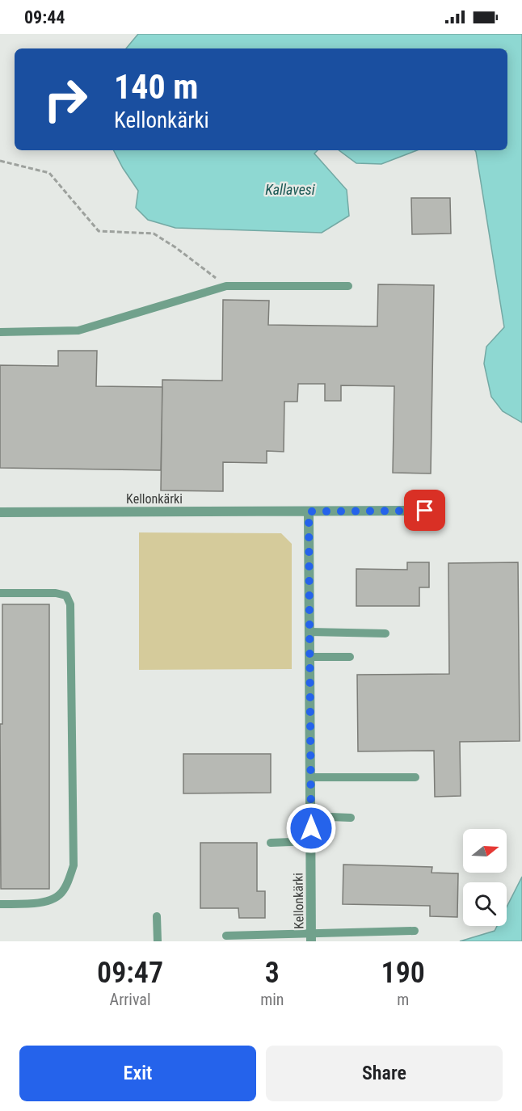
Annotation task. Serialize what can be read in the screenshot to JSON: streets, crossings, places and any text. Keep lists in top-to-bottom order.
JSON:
{
  "streets": {
    "street": ["Kellonkärki"]
  },
  "water": ["Kallavesi"],
  "north": "right",
  "page": {
    "status": "09:44",
    "turn": ["140 m", "Kellonkärki"],
    "eta": [
      "09:47",
      "Arrival",
      "3",
      "min",
      "190",
      "m"
    ],
    "buttons": ["Exit", "Share"]
  }
}
